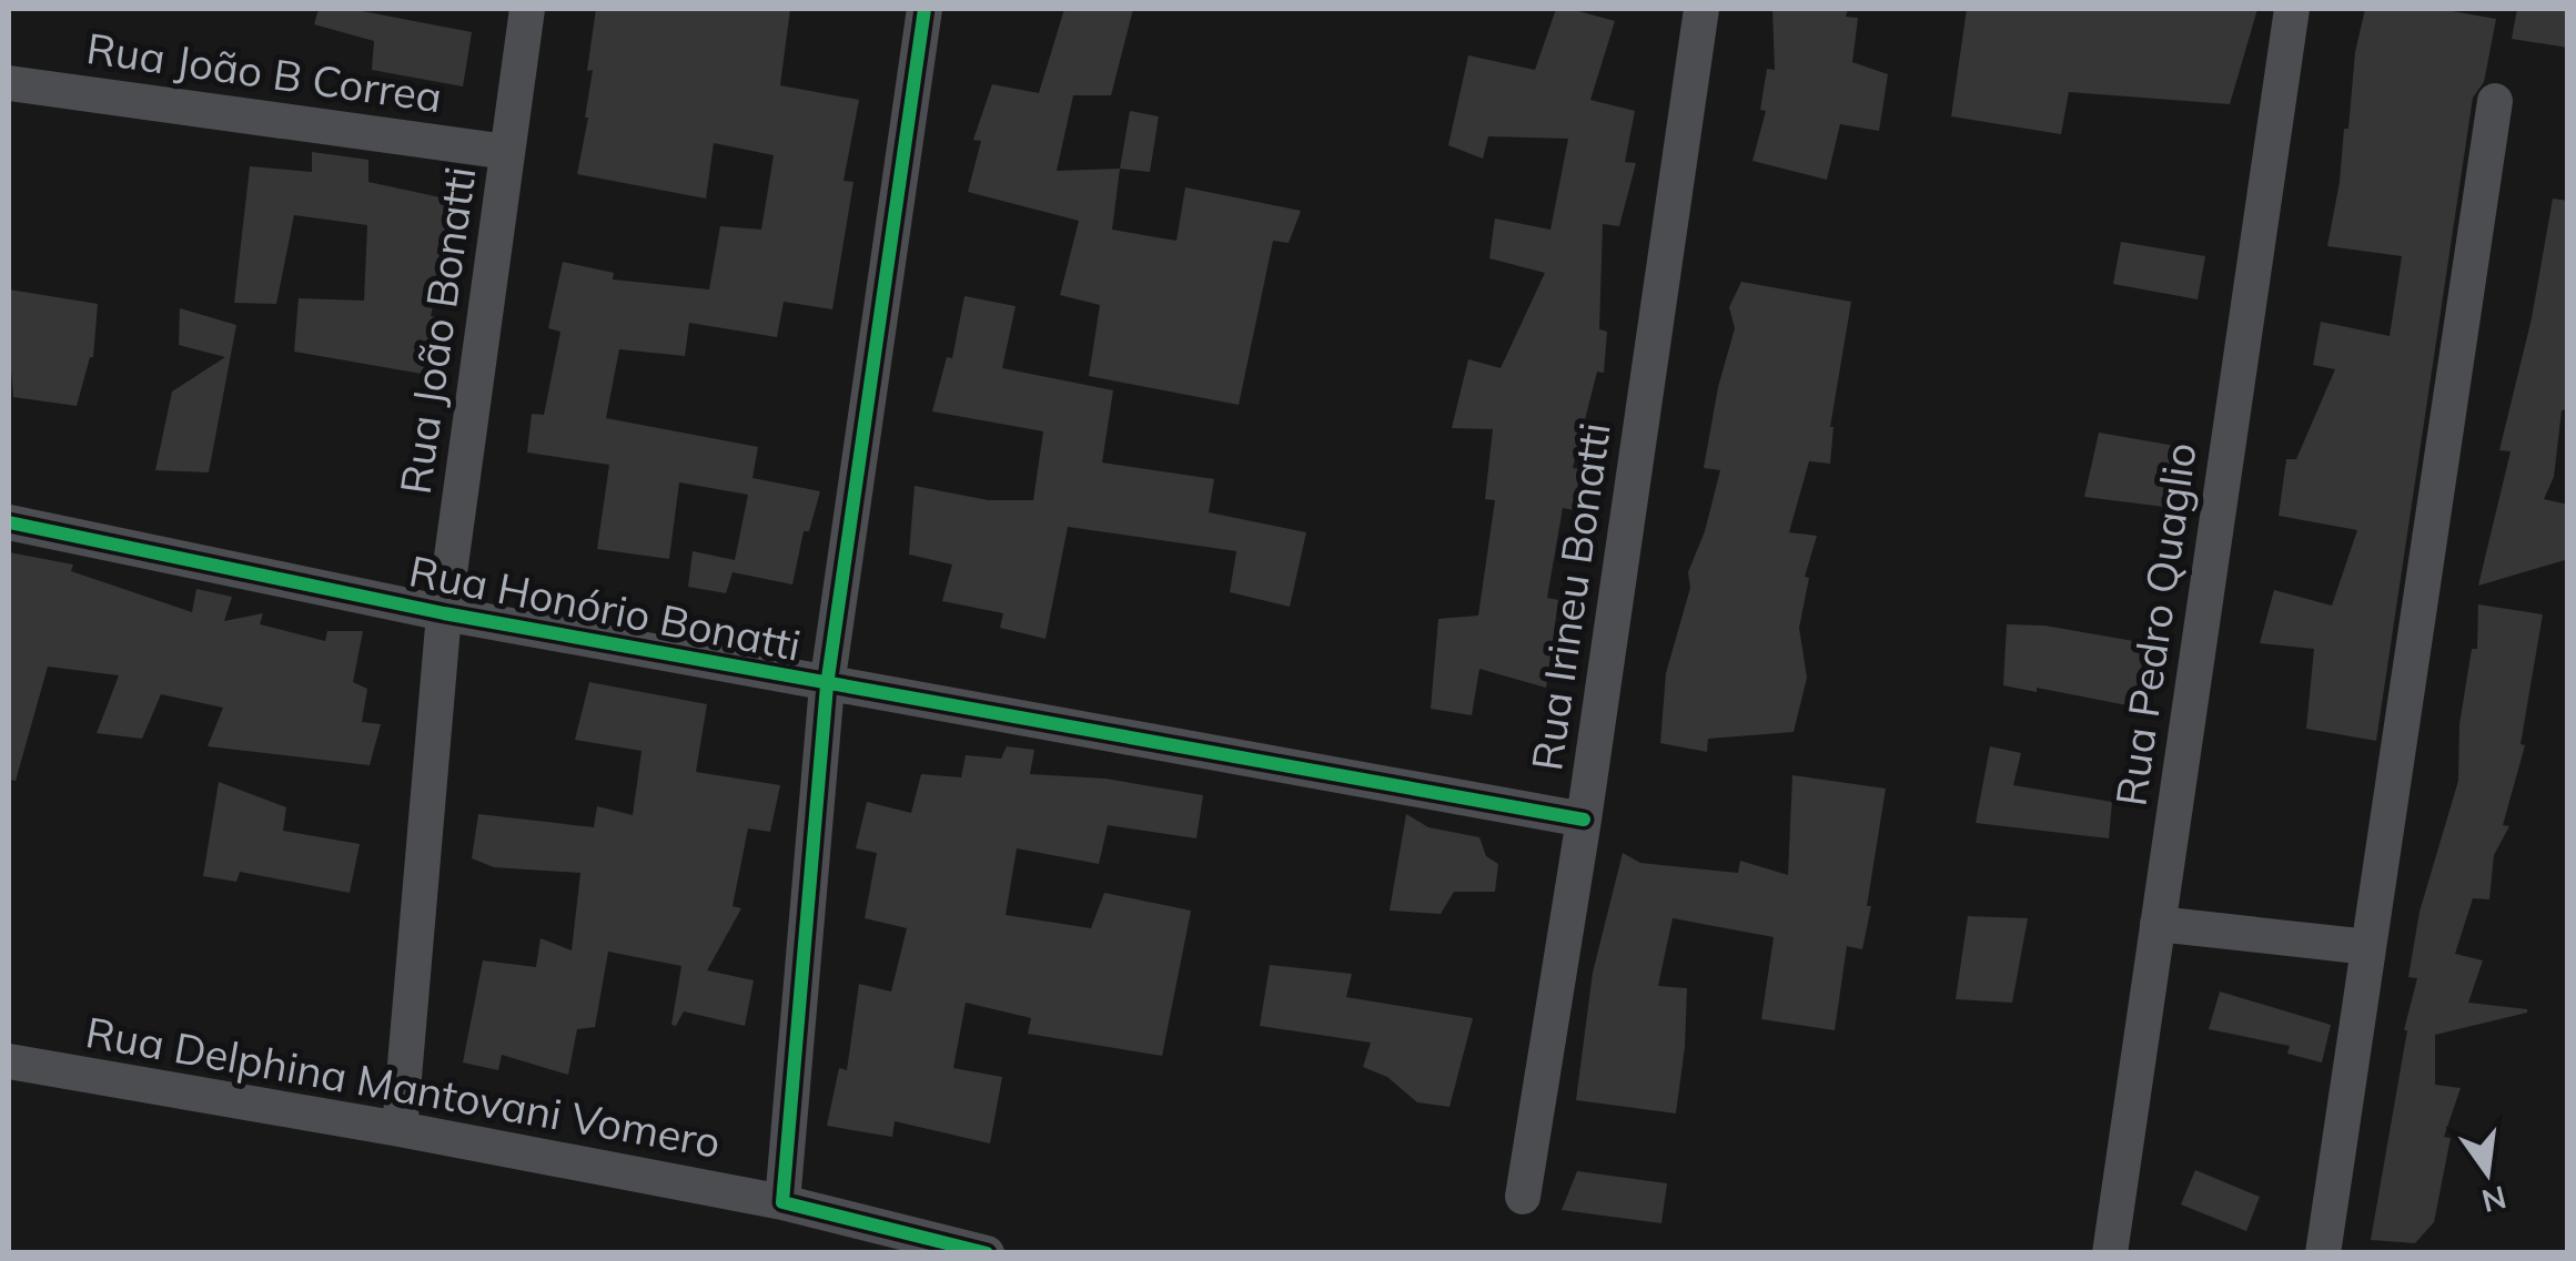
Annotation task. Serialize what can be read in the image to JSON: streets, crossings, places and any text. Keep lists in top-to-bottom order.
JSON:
{
  "streets": {
    "street": [
      "Rua João B Correa",
      "Rua João Bonatti",
      "Rua Irineu Bonatti",
      "Rua Honório Bonatti",
      "Rua Pedro Quaglio",
      "Rua Delphina Mantovani Vomero"
    ]
  },
  "crossings": [
    ["Rua João B Correa", "Rua João Bonatti"],
    ["Rua João Bonatti", "Rua Honório Bonatti"],
    ["Rua João Bonatti", "Rua Delphina Mantovani Vomero"],
    ["Rua Irineu Bonatti", "Rua Honório Bonatti"]
  ],
  "north": "bottom"
}
